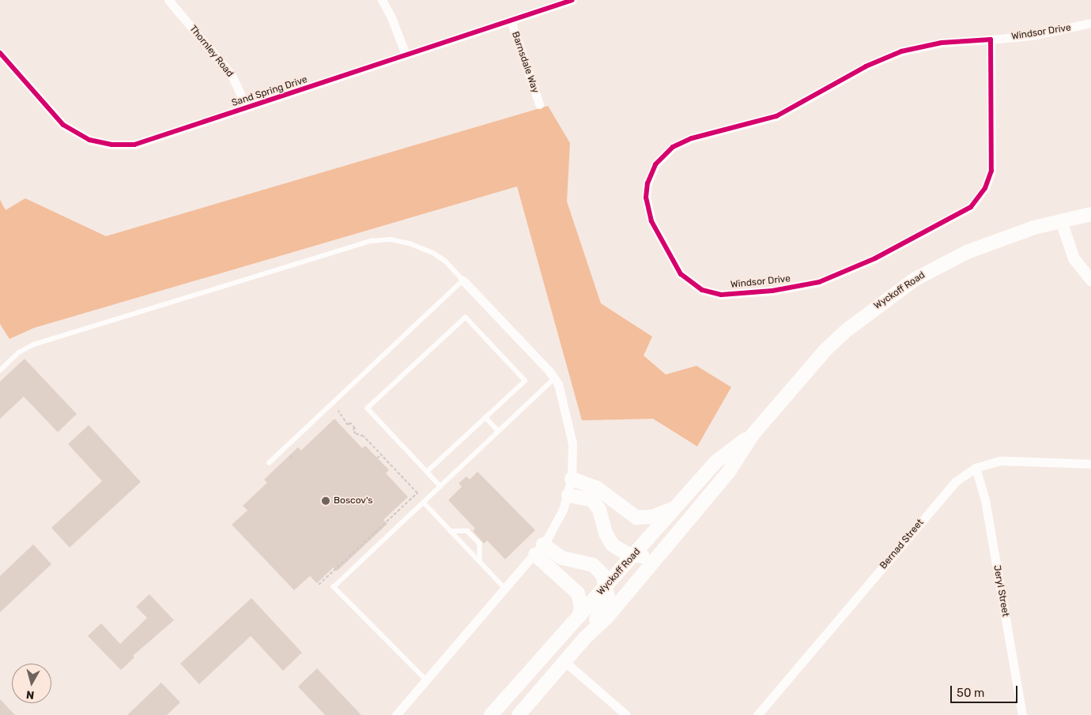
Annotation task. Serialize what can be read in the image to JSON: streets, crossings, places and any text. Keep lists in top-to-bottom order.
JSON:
{
  "streets": {
    "main road": ["Wyckoff Road"],
    "street": [
      "Windsor Drive",
      "Thornley Road",
      "Barnsdale Way",
      "Sand Spring Drive",
      "Bernad Street",
      "Jeryl Street"
    ]
  },
  "crossings": [
    ["Thornley Road", "Sand Spring Drive"],
    ["Barnsdale Way", "Sand Spring Drive"],
    ["Bernad Street", "Jeryl Street"]
  ],
  "places": ["Boscov's"],
  "scale_bar": "50 m",
  "north": "bottom"
}
